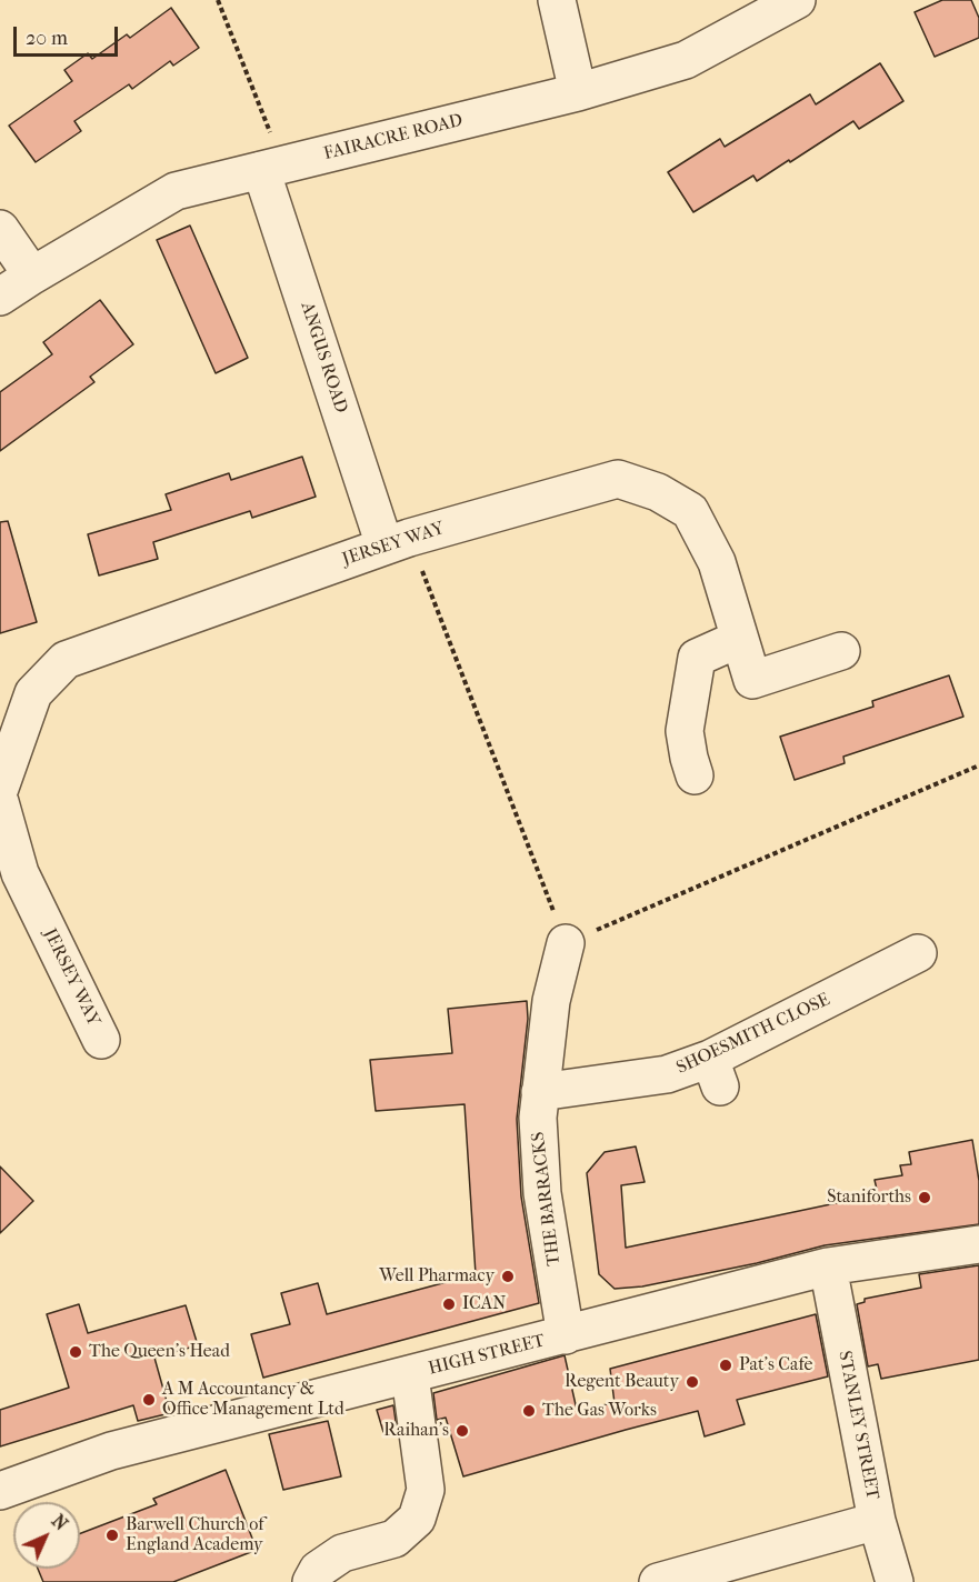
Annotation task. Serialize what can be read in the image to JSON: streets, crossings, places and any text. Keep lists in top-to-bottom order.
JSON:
{
  "streets": {
    "street": [
      "FAIRACRE ROAD",
      "ANGUS ROAD",
      "JERSEY WAY",
      "SHOESMITH CLOSE",
      "THE BARRACKS",
      "HIGH STREET",
      "STANLEY STREET"
    ]
  },
  "crossings": [
    ["FAIRACRE ROAD", "ANGUS ROAD"],
    ["ANGUS ROAD", "JERSEY WAY"],
    ["SHOESMITH CLOSE", "THE BARRACKS"],
    ["THE BARRACKS", "HIGH STREET"],
    ["HIGH STREET", "STANLEY STREET"]
  ],
  "places": [
    "Staniforths",
    "Well Pharmacy",
    "ICAN",
    "The Queen's Head",
    "Pat's Cafe",
    "Regent Beauty",
    "A M Accountancy & Office Management Ltd",
    "The Gas Works",
    "Raihan's",
    "Barwell Church of England Academy"
  ],
  "scale_bar": "20 m",
  "north": "top right"
}
